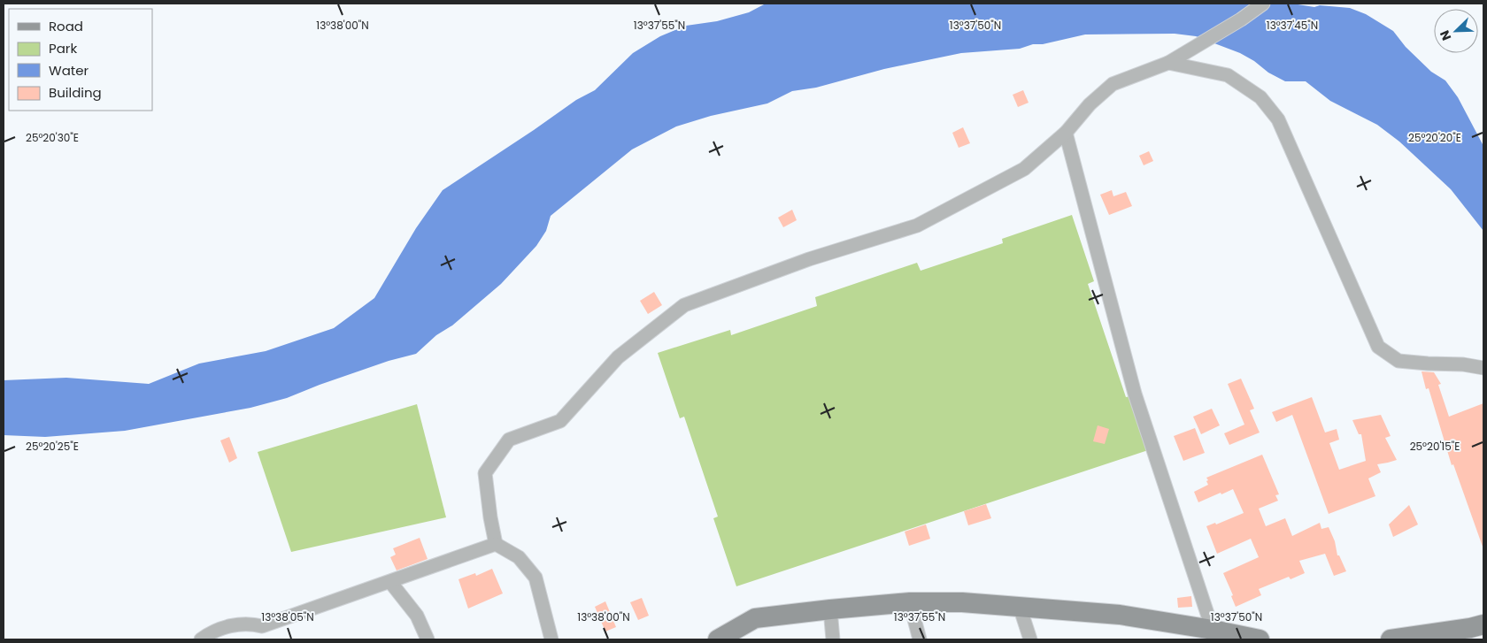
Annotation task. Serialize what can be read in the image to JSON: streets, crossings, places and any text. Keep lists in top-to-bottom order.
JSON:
{
  "legend": [
    "Road",
    "Park",
    "Water",
    "Building"
  ],
  "north": "bottom left",
  "coordinates": [
    "13°38'00\"N",
    "13°37'55\"N",
    "13°37'50\"N",
    "13°37'45\"N",
    "25°20'20\"E",
    "25°20'30\"E",
    "25°20'15\"E",
    "25°20'25\"E",
    "13°38'05\"N"
  ]
}
